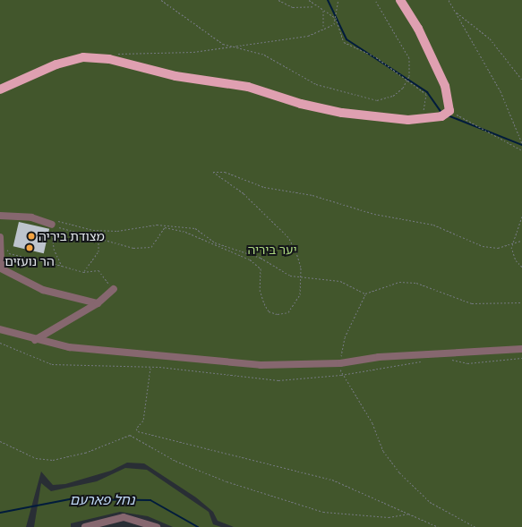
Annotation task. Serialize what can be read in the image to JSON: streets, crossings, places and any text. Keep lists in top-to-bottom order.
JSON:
{
  "water": ["נחל פארעם"],
  "parks": ["יער ביריה"],
  "places": ["מצודת ביריה", "הר נועזים"]
}
